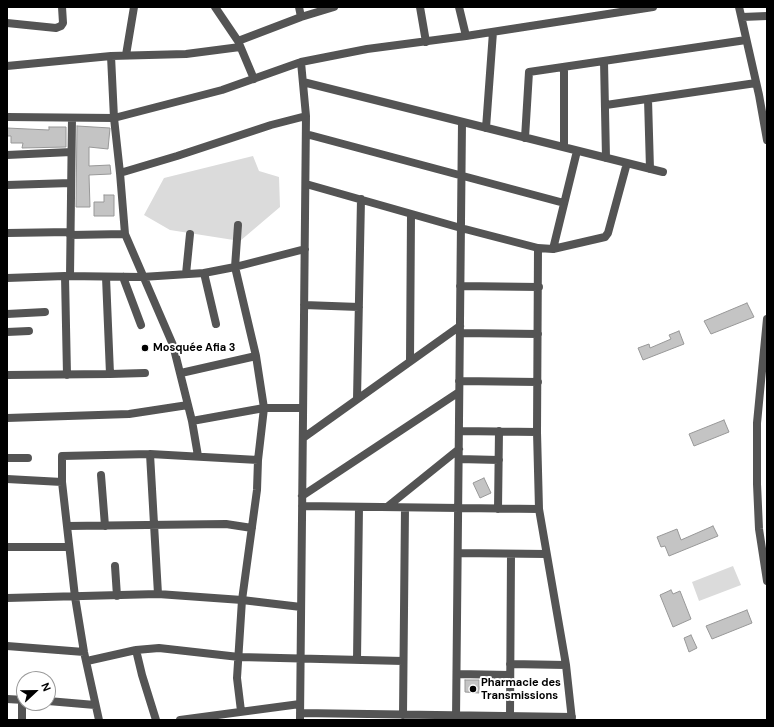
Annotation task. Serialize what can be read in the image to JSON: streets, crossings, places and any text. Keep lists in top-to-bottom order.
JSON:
{
  "places": ["Mosquée Afia 3", "Pharmacie des Transmissions"],
  "north": "right"
}
